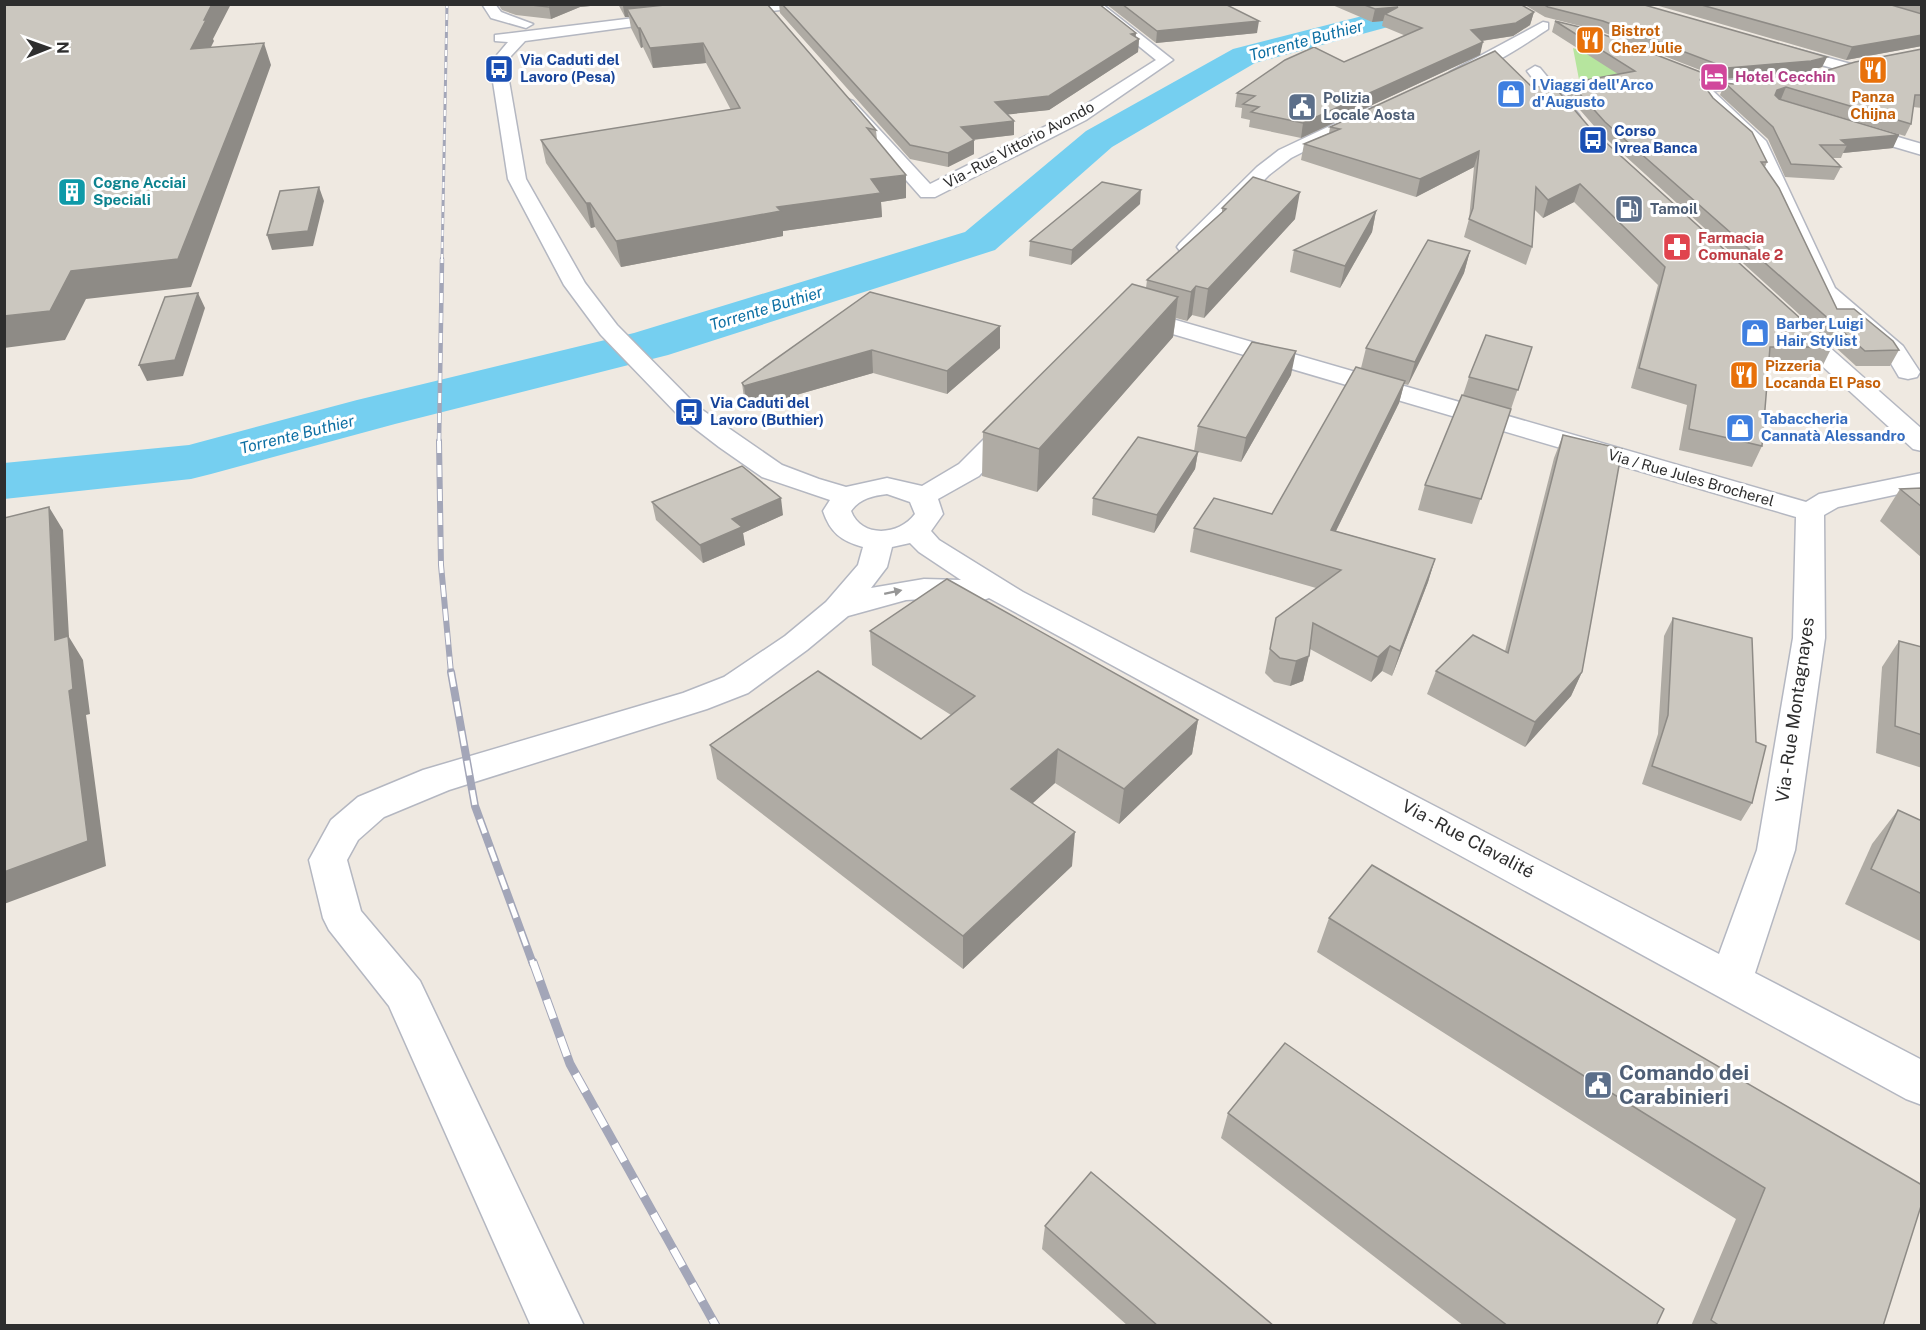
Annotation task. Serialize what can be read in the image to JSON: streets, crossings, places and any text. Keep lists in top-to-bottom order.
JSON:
{
  "streets": {
    "street": [
      "Via - Rue Vittorio Avondo",
      "Via / Rue Jules Brocherel",
      "Via - Rue Montagnayes",
      "Via - Rue Clavalité"
    ]
  },
  "crossings": [
    ["Via / Rue Jules Brocherel", "Via - Rue Montagnayes"],
    ["Via - Rue Montagnayes", "Via - Rue Clavalité"]
  ],
  "water": ["Torrente Buthier"],
  "places": {
    "restaurant": ["Bistrot Chez Julie", "Panza Chijna", "Pizzeria Locanda El Paso"],
    "bus stop": ["Via Caduti del Lavoro (Pesa)", "Corso Ivrea Banca", "Via Caduti del Lavoro (Buthier)"],
    "hotel": ["Hotel Cecchin"],
    "shop": ["I Viaggi dell'Arco d'Augusto", "Barber Luigi Hair Stylist", "Tabaccheria Cannatà Alessandro"],
    "public building": ["Polizia Locale Aosta", "Comando dei Carabinieri"],
    "building": ["Cogne Acciai Speciali"],
    "fuel station": ["Tamoil"],
    "pharmacy": ["Farmacia Comunale 2"]
  },
  "north": "right"
}
